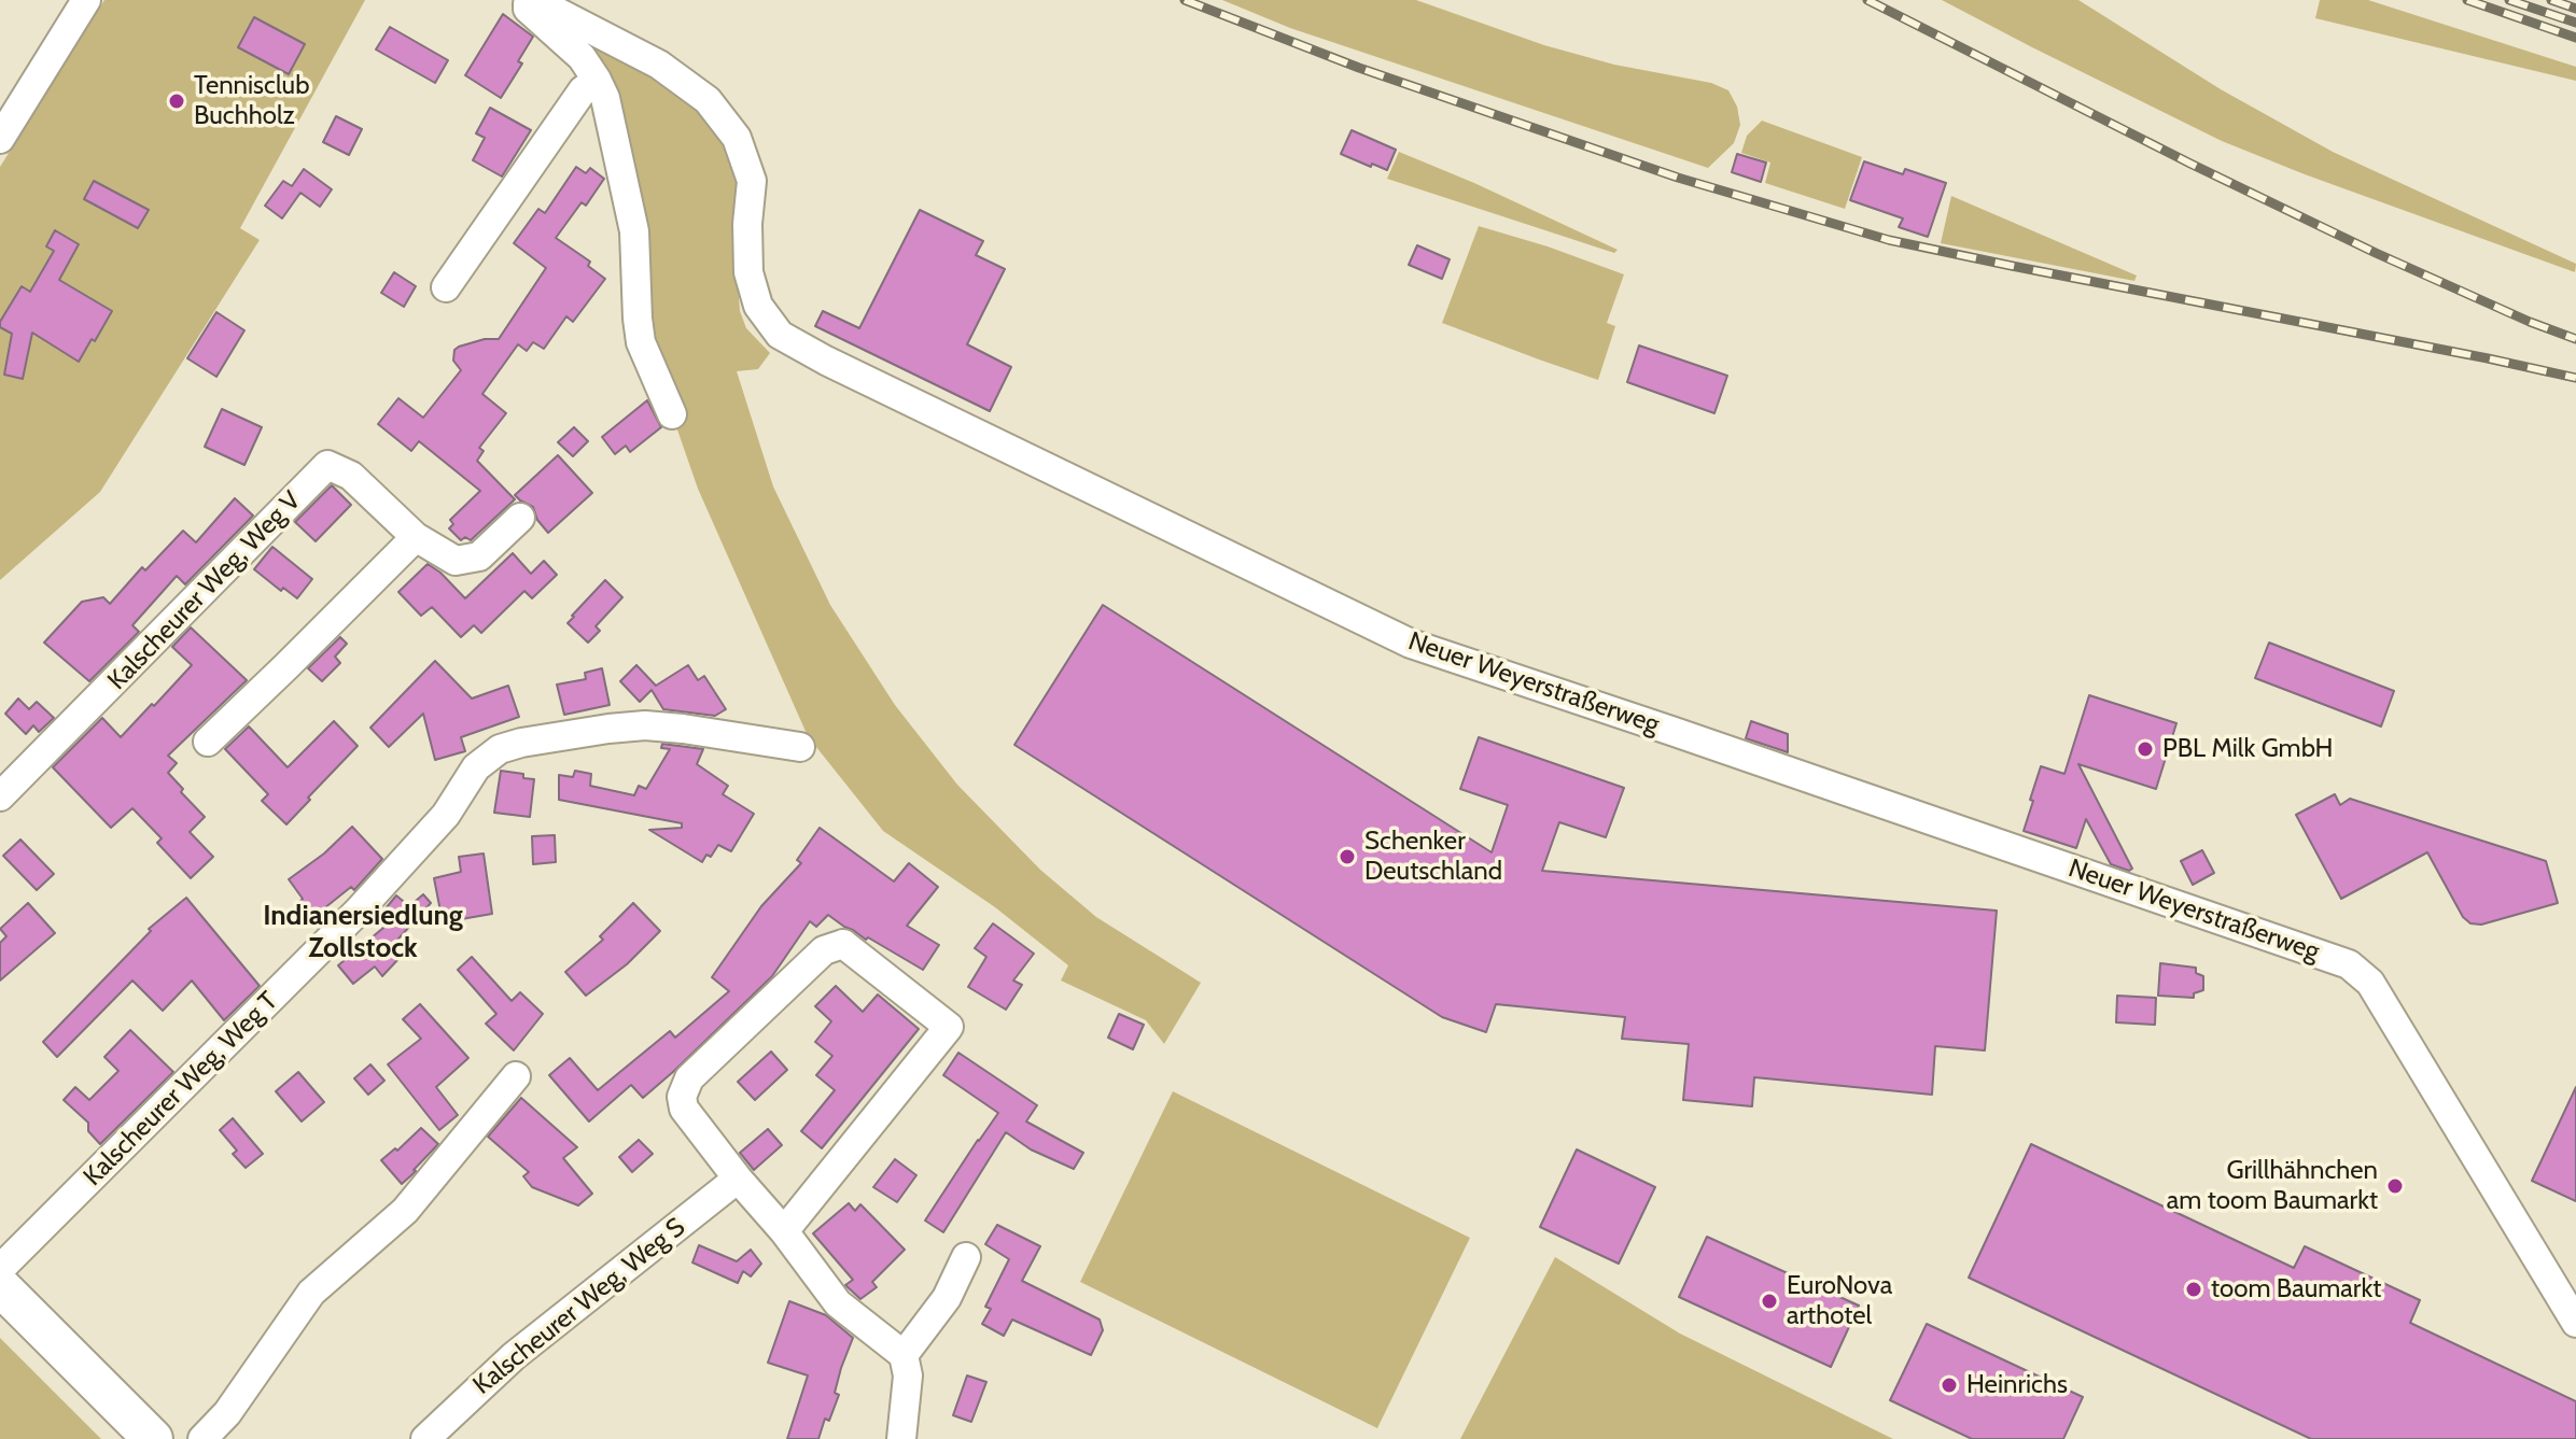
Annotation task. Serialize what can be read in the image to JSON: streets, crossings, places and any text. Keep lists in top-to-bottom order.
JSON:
{
  "streets": {
    "street": [
      "Kalscheurer Weg, Weg V",
      "Neuer Weyerstraßerweg",
      "Kalscheurer Weg, Weg T",
      "Kalscheurer Weg, Weg S"
    ]
  },
  "districts": ["Indianersiedlung Zollstock"],
  "places": [
    "Tennisclub Buchholz",
    "PBL Milk GmbH",
    "Schenker Deutschland",
    "Grillhähnchen am toom Baumarkt",
    "toom Baumarkt",
    "EuroNova arthotel",
    "Heinrichs"
  ]
}
